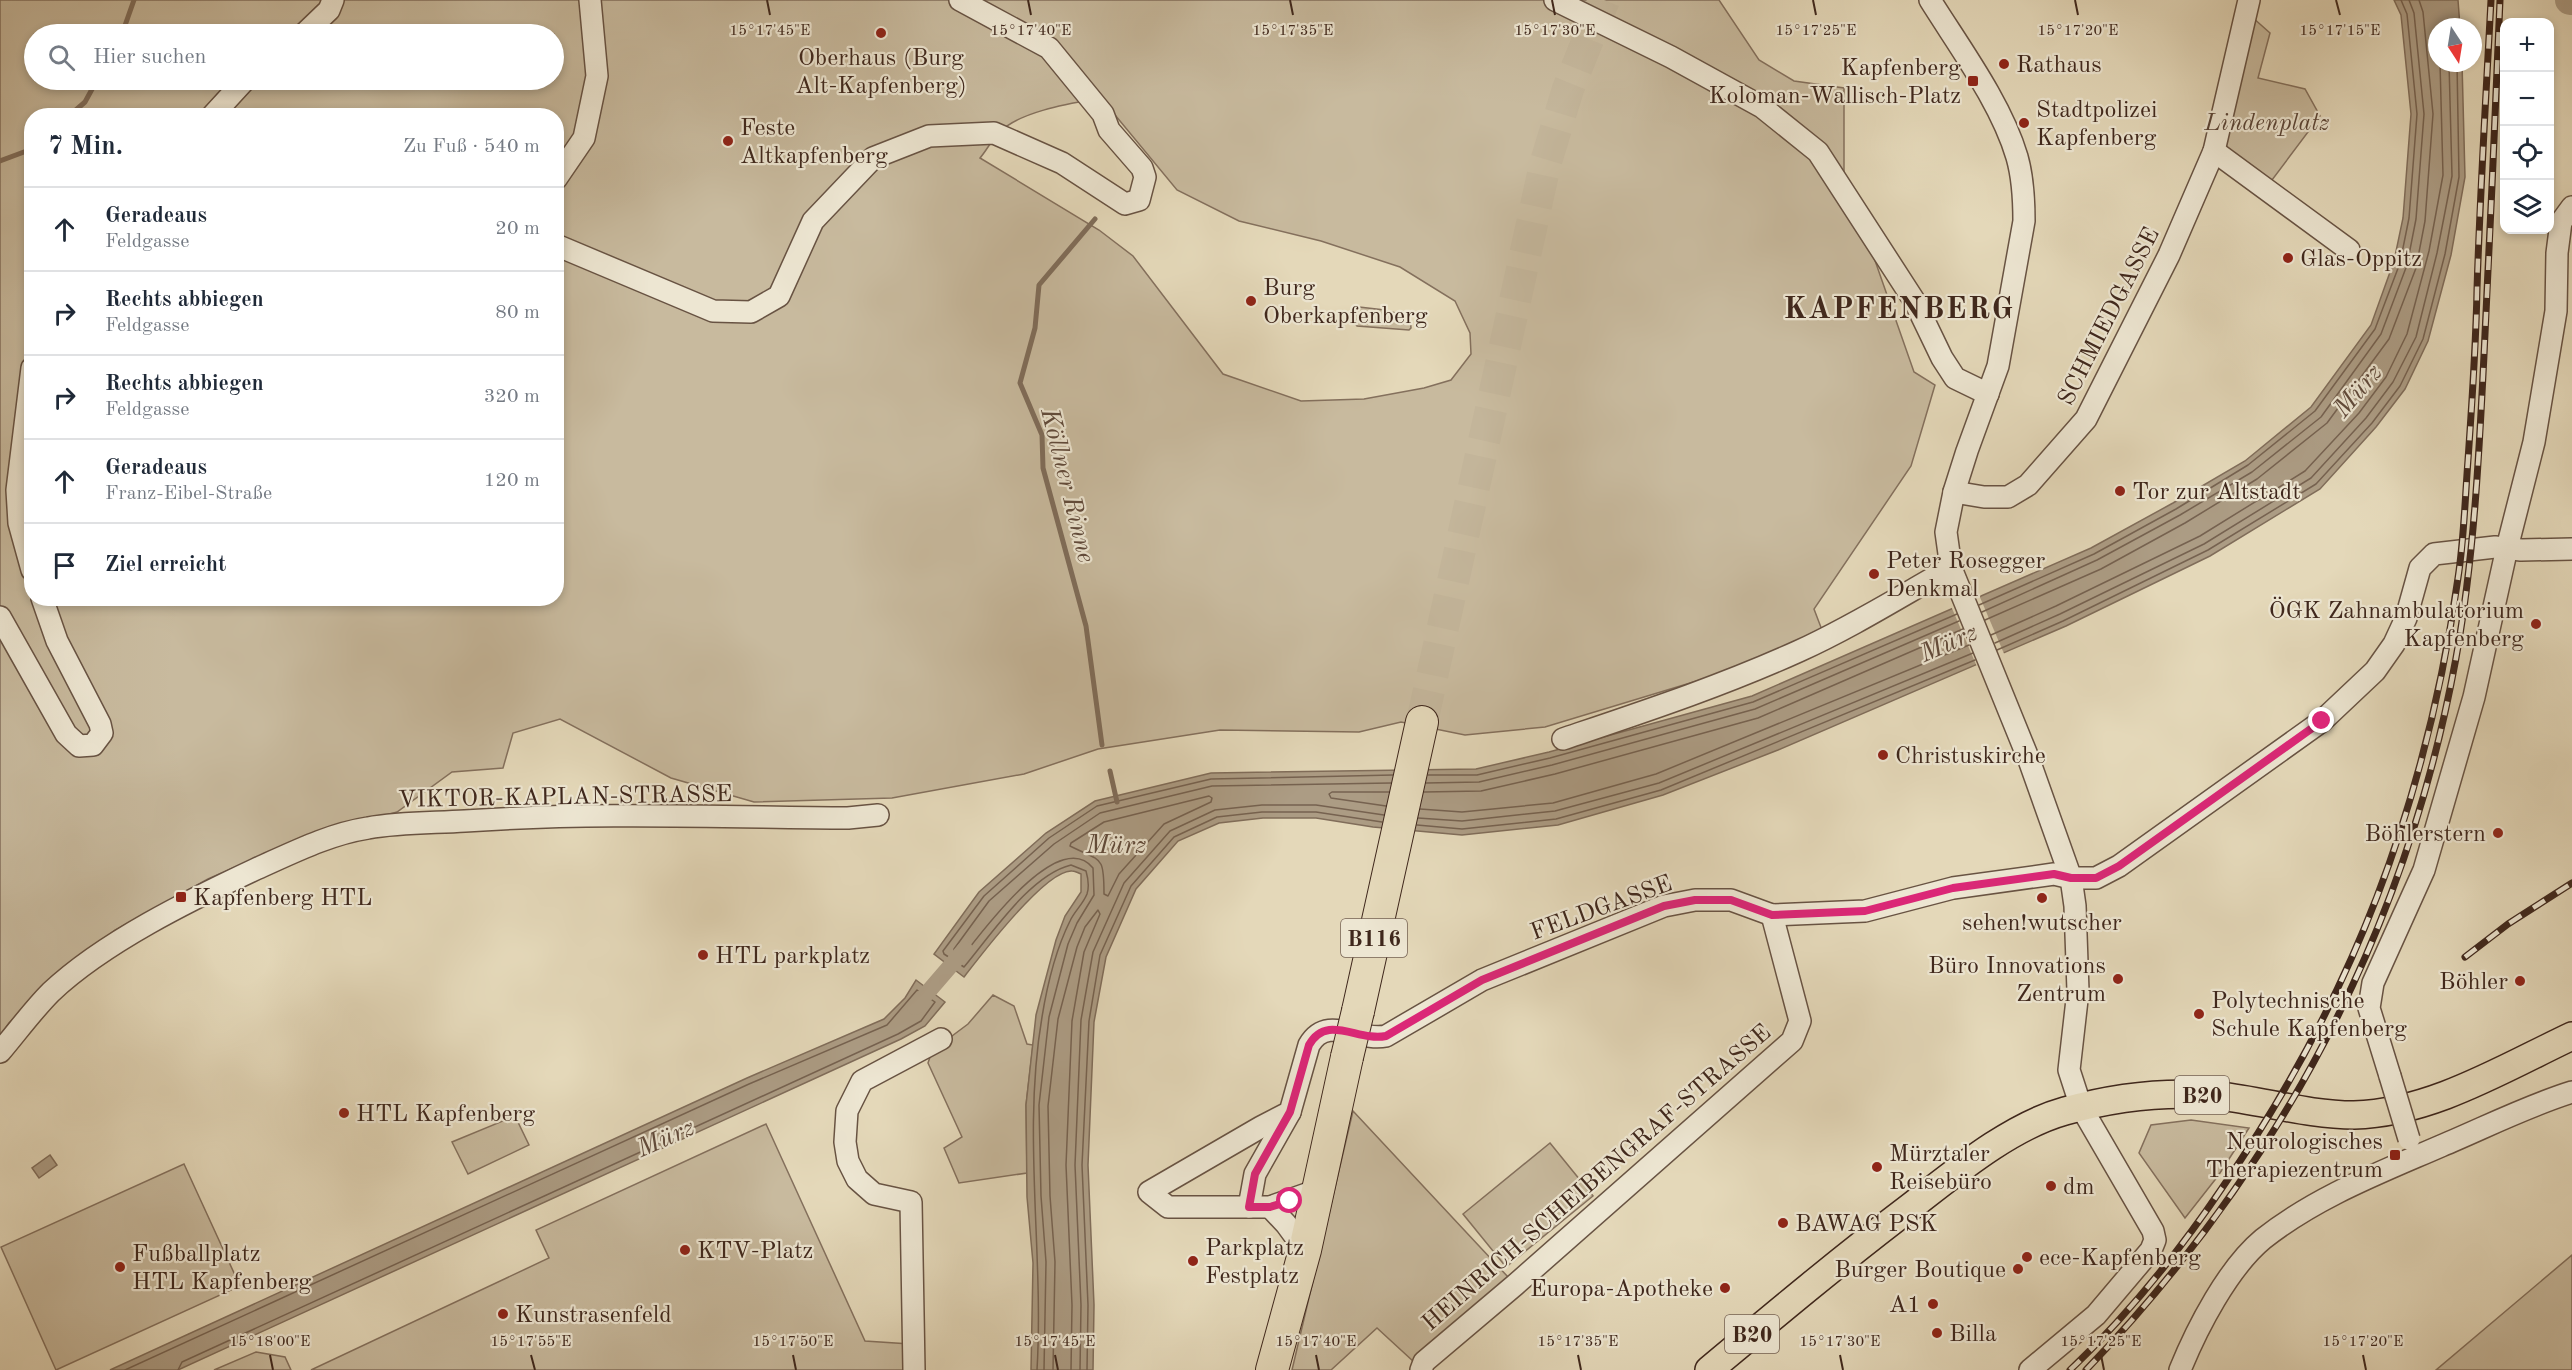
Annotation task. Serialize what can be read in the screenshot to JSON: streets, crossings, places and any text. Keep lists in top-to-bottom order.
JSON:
{
  "streets": {
    "highway": ["B116"],
    "main road": ["B20"],
    "street": [
      "SCHMIEDGASSE",
      "VIKTOR-KAPLAN-STRASSE",
      "FELDGASSE",
      "HEINRICH-SCHEIBENGRAF-STRASSE"
    ]
  },
  "crossings": [
    ["FELDGASSE", "HEINRICH-SCHEIBENGRAF-STRASSE"]
  ],
  "districts": ["KAPFENBERG"],
  "water": ["Mürz", "Köllner Rinne"],
  "parks": ["Lindenplatz"],
  "places": {
    "other": [
      "Oberhaus (Burg Alt-Kapfenberg)",
      "Rathaus",
      "Stadtpolizei Kapfenberg",
      "Feste Altkapfenberg",
      "Glas-Oppitz",
      "Burg Oberkapfenberg",
      "Tor zur Altstadt",
      "Peter Rosegger Denkmal",
      "ÖGK Zahnambulatorium Kapfenberg",
      "Christuskirche",
      "Böhlerstern",
      "sehen!wutscher",
      "HTL parkplatz",
      "Büro Innovations Zentrum",
      "Böhler",
      "Polytechnische Schule Kapfenberg",
      "HTL Kapfenberg",
      "Mürztaler Reisebüro",
      "dm",
      "BAWAG PSK",
      "KTV-Platz",
      "ece-Kapfenberg",
      "Parkplatz Festplatz",
      "Fußballplatz HTL Kapfenberg",
      "Burger Boutique",
      "Europa-Apotheke",
      "A1",
      "Kunstrasenfeld",
      "Billa"
    ],
    "transit": ["Kapfenberg Koloman-Wallisch-Platz", "Kapfenberg HTL", "Neurologisches Therapiezentrum"]
  },
  "north": "bottom",
  "page": {
    "map_buttons": ["+", "−"],
    "search": "Hier suchen",
    "heading": ["7 Min.", "Zu Fuß · 540 m"],
    "list": [
      ["Geradeaus", "Feldgasse", "20 m"],
      ["Rechts abbiegen", "Feldgasse", "80 m"],
      ["Rechts abbiegen", "Feldgasse", "320 m"],
      ["Geradeaus", "Franz-Eibel-Straße", "120 m"],
      "Ziel erreicht"
    ]
  },
  "coordinates": [
    "15°17'45\"E",
    "15°17'40\"E",
    "15°17'35\"E",
    "15°17'30\"E",
    "15°17'25\"E",
    "15°17'20\"E",
    "15°17'15\"E",
    "15°18'00\"E",
    "15°17'55\"E",
    "15°17'50\"E"
  ]
}
